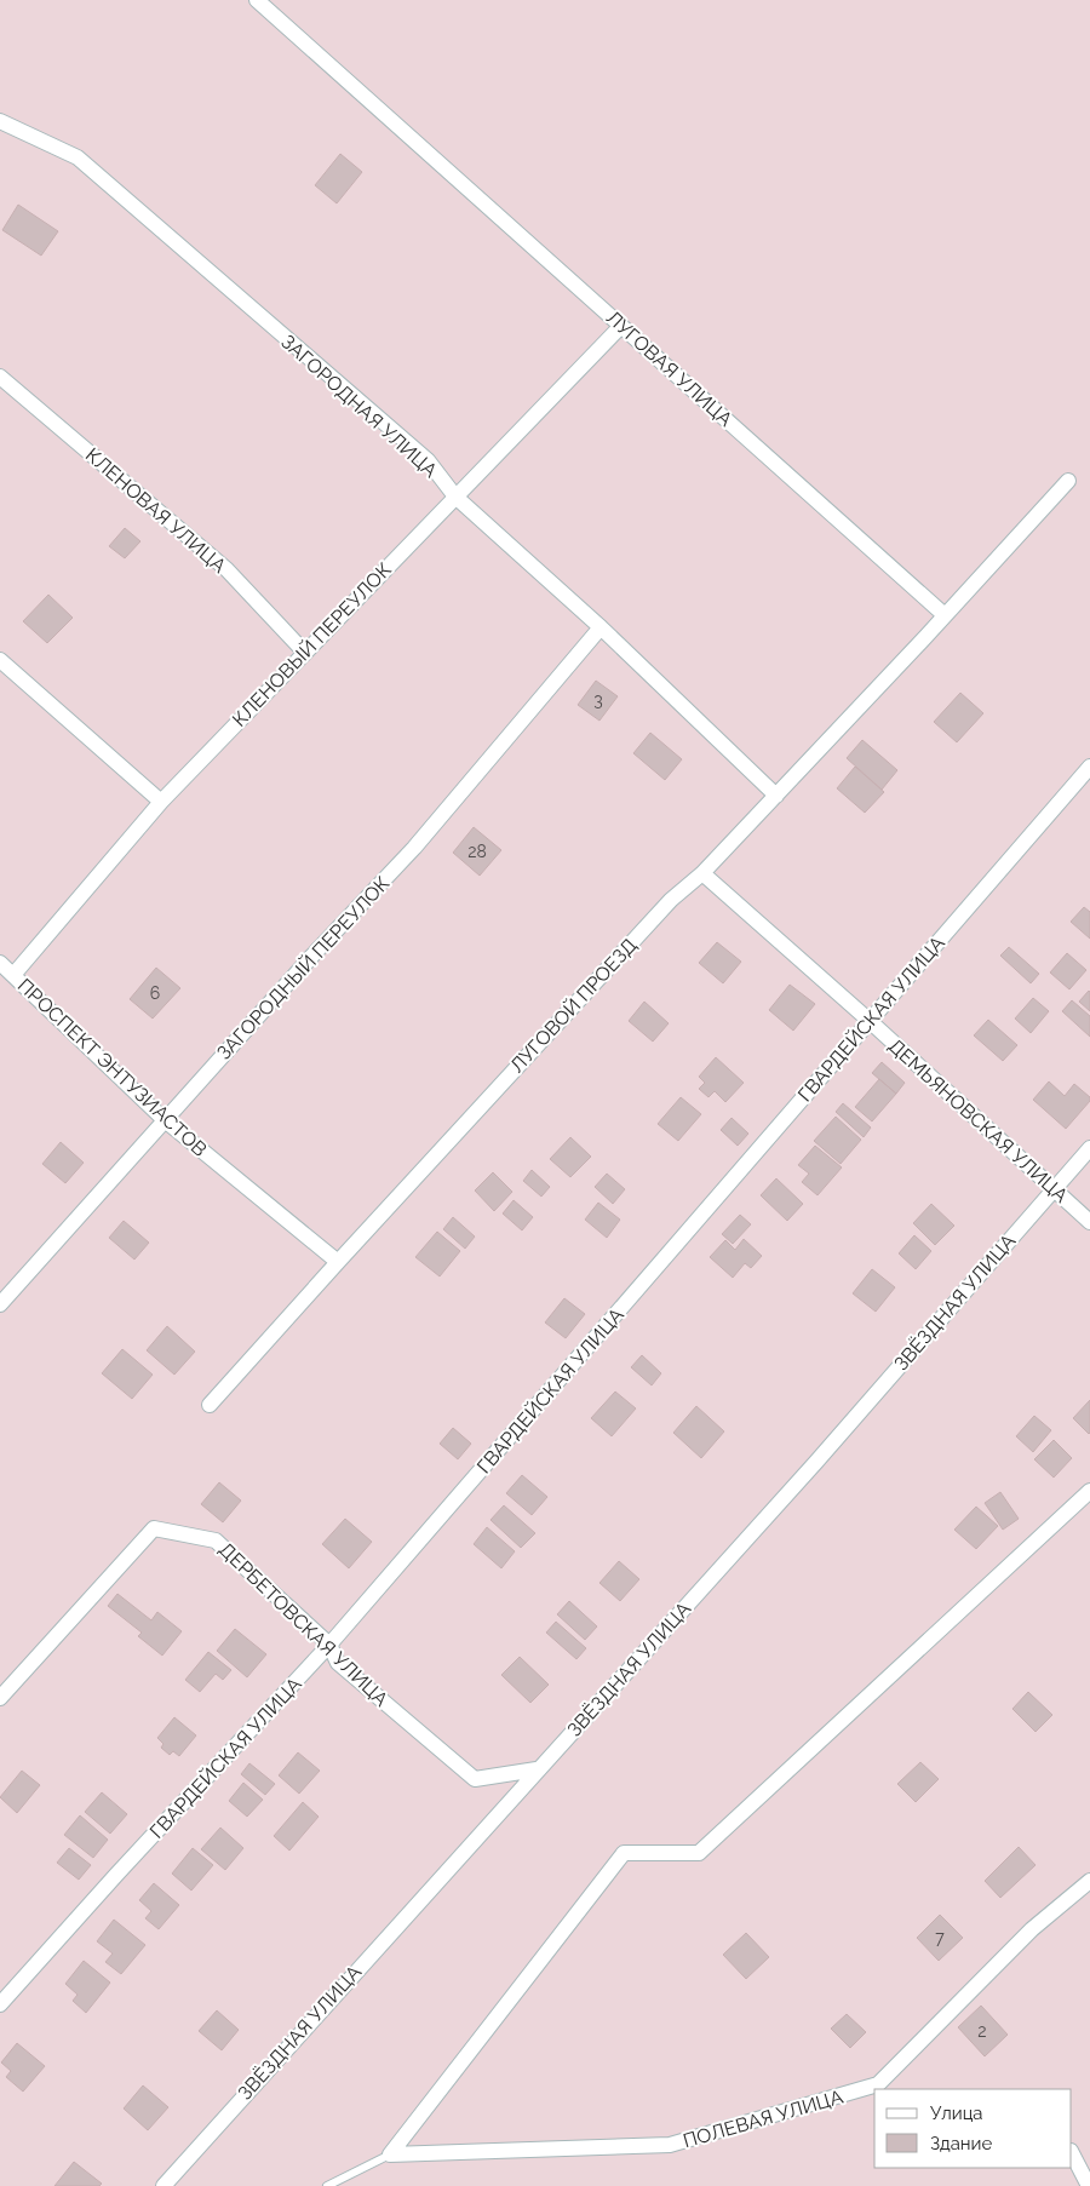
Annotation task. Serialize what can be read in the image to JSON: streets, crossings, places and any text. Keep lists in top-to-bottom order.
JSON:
{
  "streets": {
    "street": [
      "ЛУГОВАЯ УЛИЦА",
      "ЗАГОРОДНАЯ УЛИЦА",
      "КЛЕНОВАЯ УЛИЦА",
      "КЛЕНОВЫЙ ПЕРЕУЛОК",
      "ЗАГОРОДНЫЙ ПЕРЕУЛОК",
      "ЛУГОВОЙ ПРОЕЗД",
      "ГВАРДЕЙСКАЯ УЛИЦА",
      "ПРОСПЕКТ ЭНТУЗИАСТОВ",
      "ДЕМЬЯНОВСКАЯ УЛИЦА",
      "ЗВЁЗДНАЯ УЛИЦА",
      "ДЕРБЕТОВСКАЯ УЛИЦА",
      "ПОЛЕВАЯ УЛИЦА"
    ]
  },
  "crossings": [
    ["ЛУГОВАЯ УЛИЦА", "КЛЕНОВЫЙ ПЕРЕУЛОК"],
    ["ЛУГОВАЯ УЛИЦА", "ЛУГОВОЙ ПРОЕЗД"],
    ["ЗАГОРОДНАЯ УЛИЦА", "КЛЕНОВЫЙ ПЕРЕУЛОК"],
    ["ЗАГОРОДНАЯ УЛИЦА", "ЗАГОРОДНЫЙ ПЕРЕУЛОК"],
    ["ЗАГОРОДНАЯ УЛИЦА", "ЛУГОВОЙ ПРОЕЗД"],
    ["КЛЕНОВАЯ УЛИЦА", "КЛЕНОВЫЙ ПЕРЕУЛОК"],
    ["КЛЕНОВЫЙ ПЕРЕУЛОК", "ПРОСПЕКТ ЭНТУЗИАСТОВ"],
    ["ЗАГОРОДНЫЙ ПЕРЕУЛОК", "ПРОСПЕКТ ЭНТУЗИАСТОВ"],
    ["ЛУГОВОЙ ПРОЕЗД", "ПРОСПЕКТ ЭНТУЗИАСТОВ"],
    ["ЛУГОВОЙ ПРОЕЗД", "ДЕМЬЯНОВСКАЯ УЛИЦА"],
    ["ГВАРДЕЙСКАЯ УЛИЦА", "ДЕМЬЯНОВСКАЯ УЛИЦА"],
    ["ГВАРДЕЙСКАЯ УЛИЦА", "ДЕРБЕТОВСКАЯ УЛИЦА"],
    ["ДЕМЬЯНОВСКАЯ УЛИЦА", "ЗВЁЗДНАЯ УЛИЦА"],
    ["ЗВЁЗДНАЯ УЛИЦА", "ДЕРБЕТОВСКАЯ УЛИЦА"]
  ],
  "house_numbers": [
    "3",
    "28",
    "6",
    "7",
    "2"
  ],
  "legend": ["Улица", "Здание"]
}
